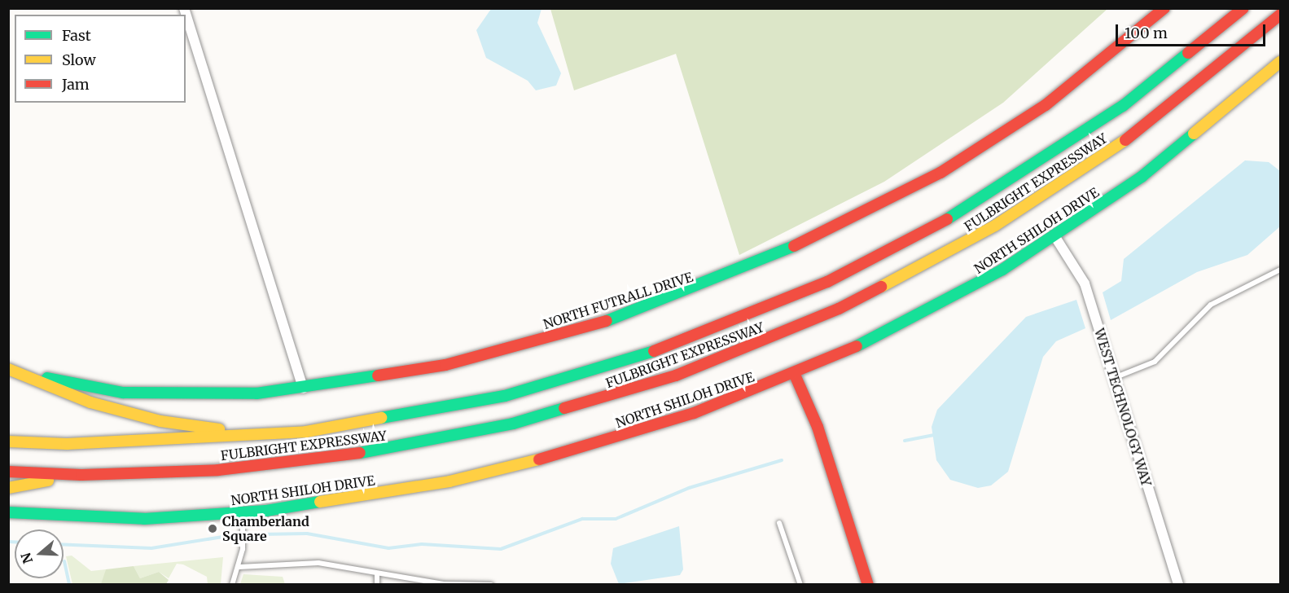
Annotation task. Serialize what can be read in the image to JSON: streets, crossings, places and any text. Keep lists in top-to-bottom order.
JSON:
{
  "streets": {
    "main road": ["FULBRIGHT EXPRESSWAY", "NORTH SHILOH DRIVE", "NORTH FUTRALL DRIVE"],
    "street": ["WEST TECHNOLOGY WAY"]
  },
  "crossings": [
    ["NORTH SHILOH DRIVE", "WEST TECHNOLOGY WAY"]
  ],
  "places": ["Chamberland Square"],
  "legend": ["Fast", "Slow", "Jam"],
  "scale_bar": "100 m",
  "north": "left"
}
